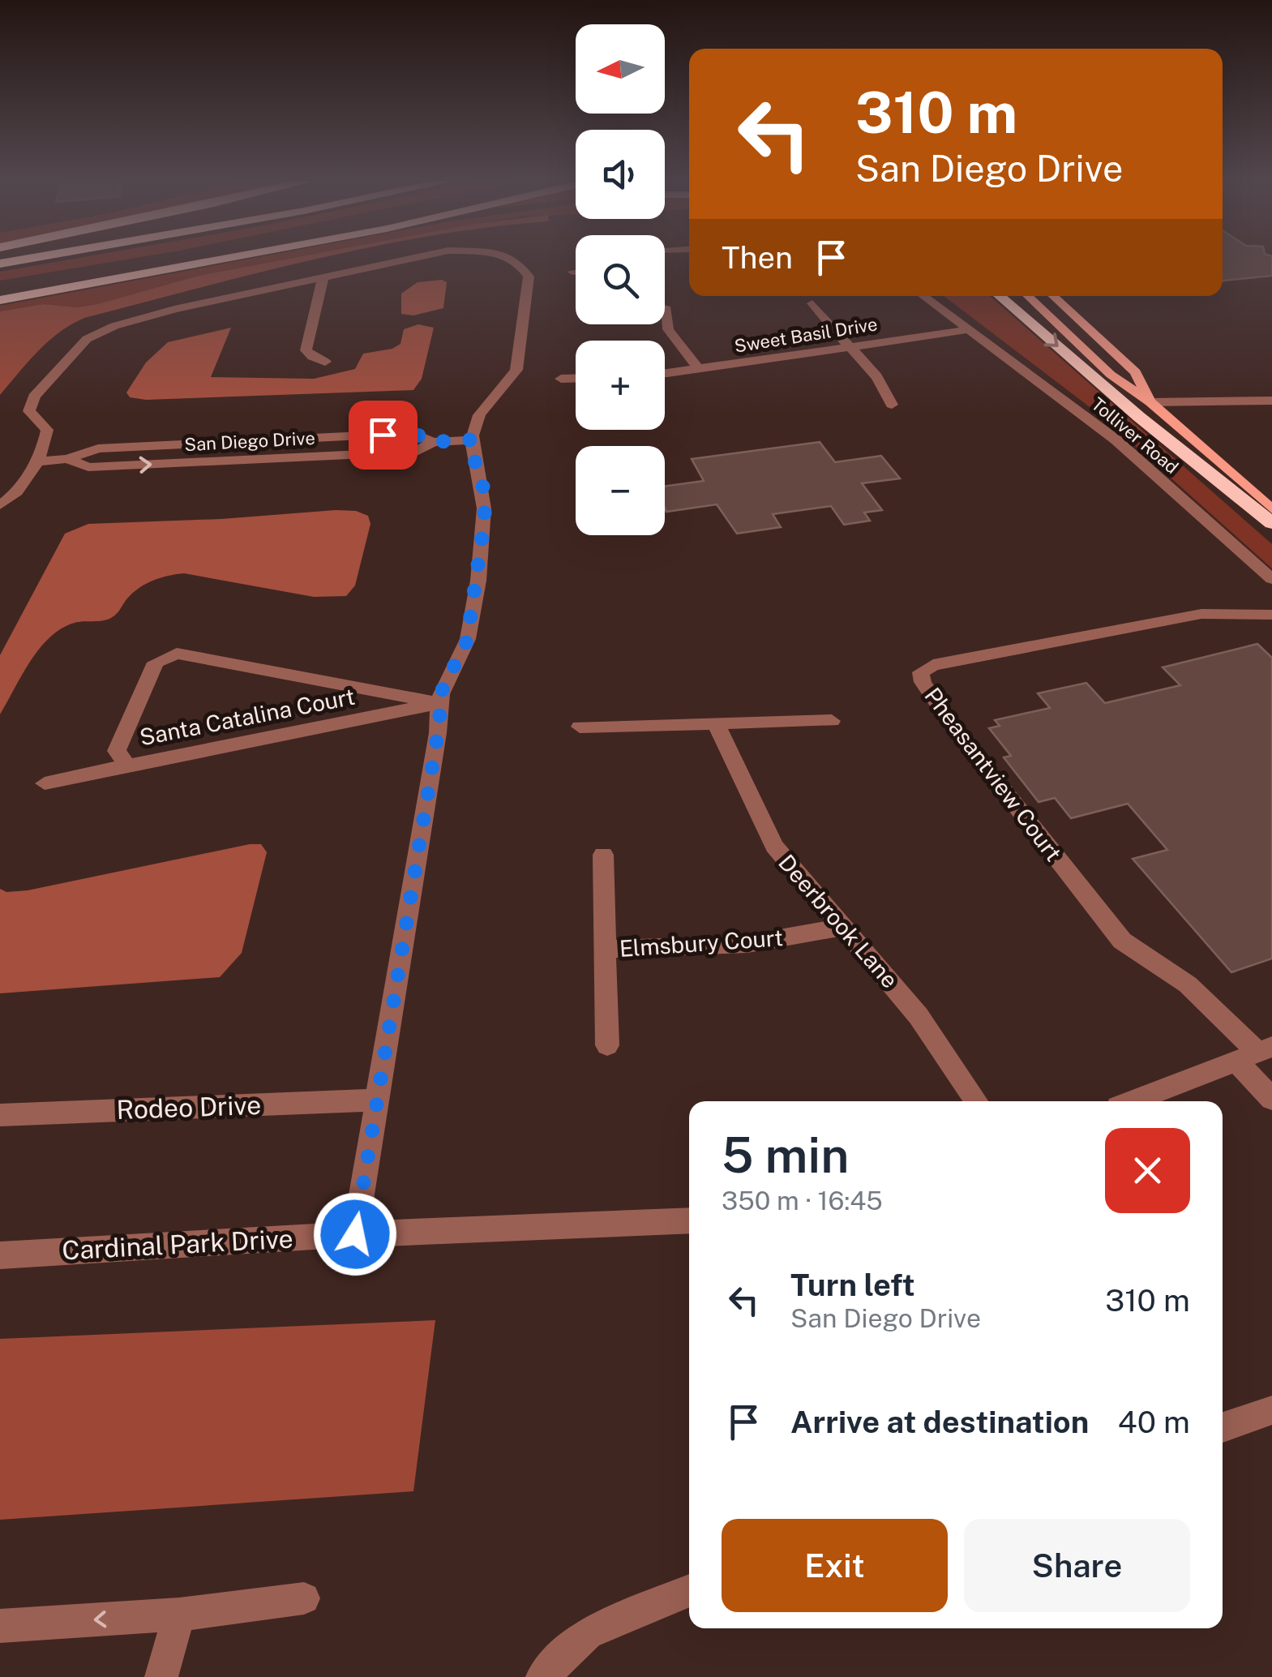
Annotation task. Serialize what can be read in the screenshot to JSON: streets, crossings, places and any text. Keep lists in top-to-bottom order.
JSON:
{
  "streets": {
    "street": [
      "Sweet Basil Drive",
      "Tolliver Road",
      "San Diego Drive",
      "Santa Catalina Court",
      "Pheasantview Court",
      "Deerbrook Lane",
      "Elmsbury Court",
      "Rodeo Drive",
      "Cardinal Park Drive"
    ]
  },
  "crossings": [
    ["Sweet Basil Drive", "Tolliver Road"],
    ["Deerbrook Lane", "Elmsbury Court"]
  ],
  "north": "left",
  "page": {
    "map_buttons": ["+", "−"],
    "turn": ["310 m", "San Diego Drive"],
    "then": "Then",
    "heading": ["5 min", "350 m · 16:45"],
    "list": [
      {
        "name": "Turn left",
        "note": "San Diego Drive",
        "value": "310 m"
      },
      {
        "name": "Arrive at destination",
        "value": "40 m"
      }
    ],
    "buttons": ["Exit", "Share"]
  }
}
